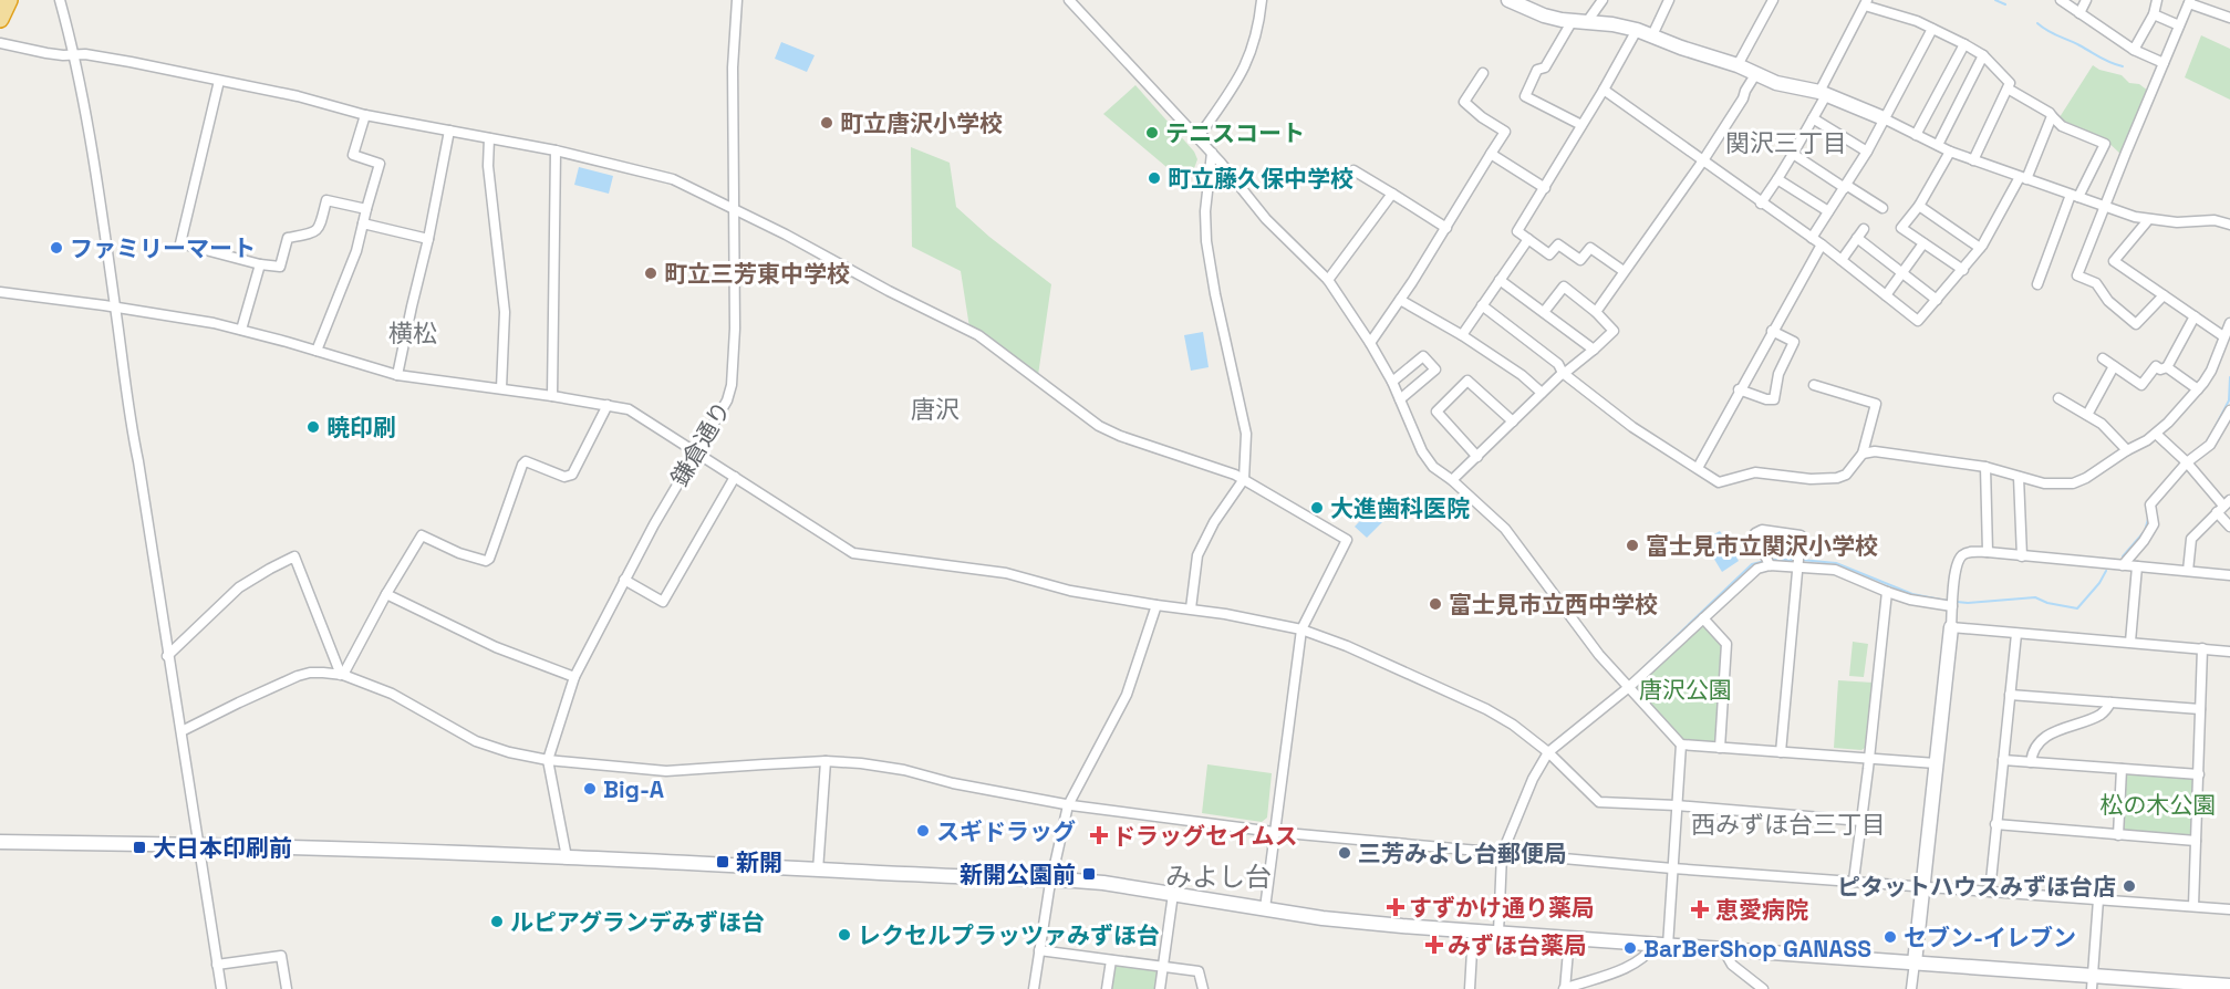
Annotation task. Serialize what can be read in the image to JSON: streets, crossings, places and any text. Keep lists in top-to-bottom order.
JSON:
{
  "streets": {
    "street": ["鎌倉通り"]
  },
  "districts": [
    "関沢三丁目",
    "横松",
    "唐沢",
    "西みずほ台三丁目",
    "みよし台"
  ],
  "parks": ["唐沢公園", "松の木公園"],
  "places": {
    "other": [
      "町立唐沢小学校",
      "テニスコート",
      "町立藤久保中学校",
      "ファミリーマート",
      "町立三芳東中学校",
      "暁印刷",
      "大進歯科医院",
      "富士見市立関沢小学校",
      "富士見市立西中学校",
      "Big-A",
      "スギドラッグ",
      "三芳みよし台郵便局",
      "ピタットハウスみずほ台店",
      "ルピアグランデみずほ台",
      "レクセルプラッツァみずほ台",
      "セブン-イレブン",
      "BarBerShop GANASS"
    ],
    "health": [
      "ドラッグセイムス",
      "すずかけ通り薬局",
      "恵愛病院",
      "みずほ台薬局"
    ],
    "transit": ["大日本印刷前", "新開", "新開公園前"]
  }
}
